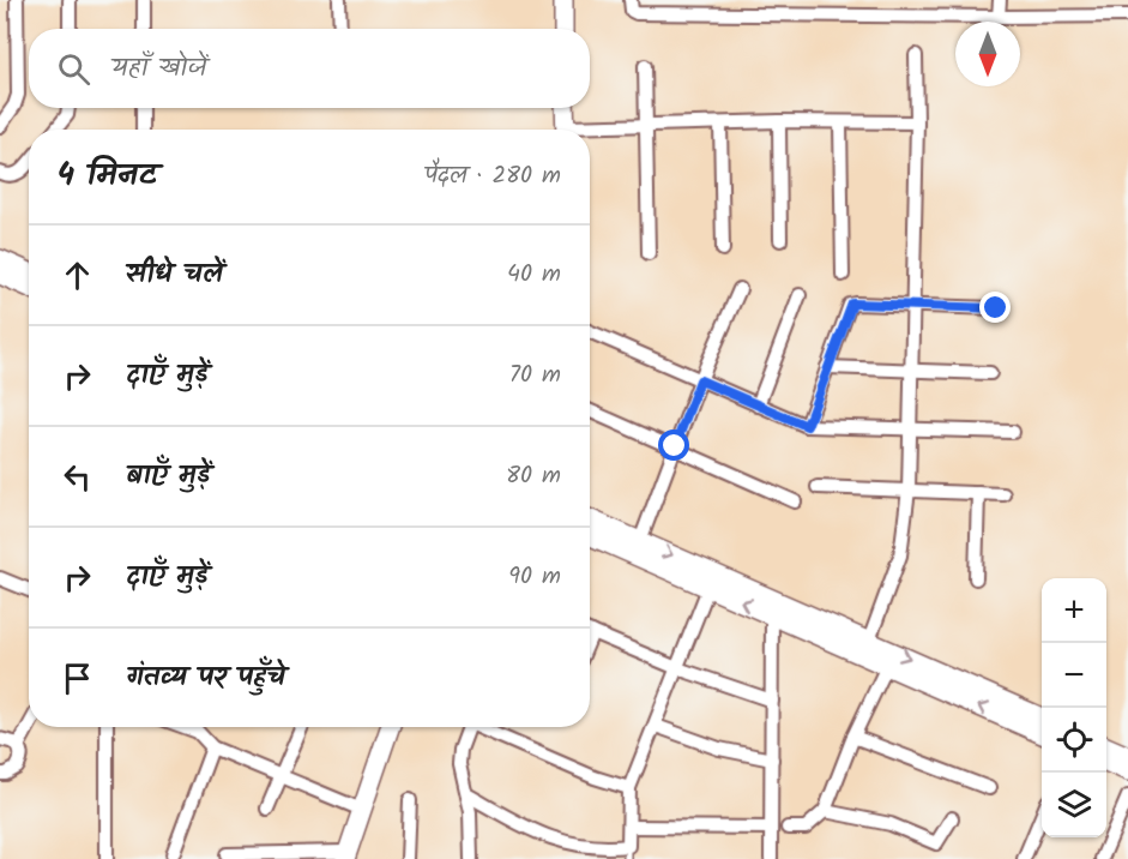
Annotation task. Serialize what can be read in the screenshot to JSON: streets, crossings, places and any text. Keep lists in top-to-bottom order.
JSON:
{
  "north": "bottom",
  "page": {
    "search": "यहाँ खोजें",
    "heading": ["4 मिनट", "पैदल · 280 m"],
    "list": [
      ["सीधे चलें", "40 m"],
      ["दाएँ मुड़ें", "70 m"],
      ["बाएँ मुड़ें", "80 m"],
      ["दाएँ मुड़ें", "90 m"],
      "गंतव्य पर पहुँचे"
    ],
    "map_buttons": ["+", "−"]
  }
}
